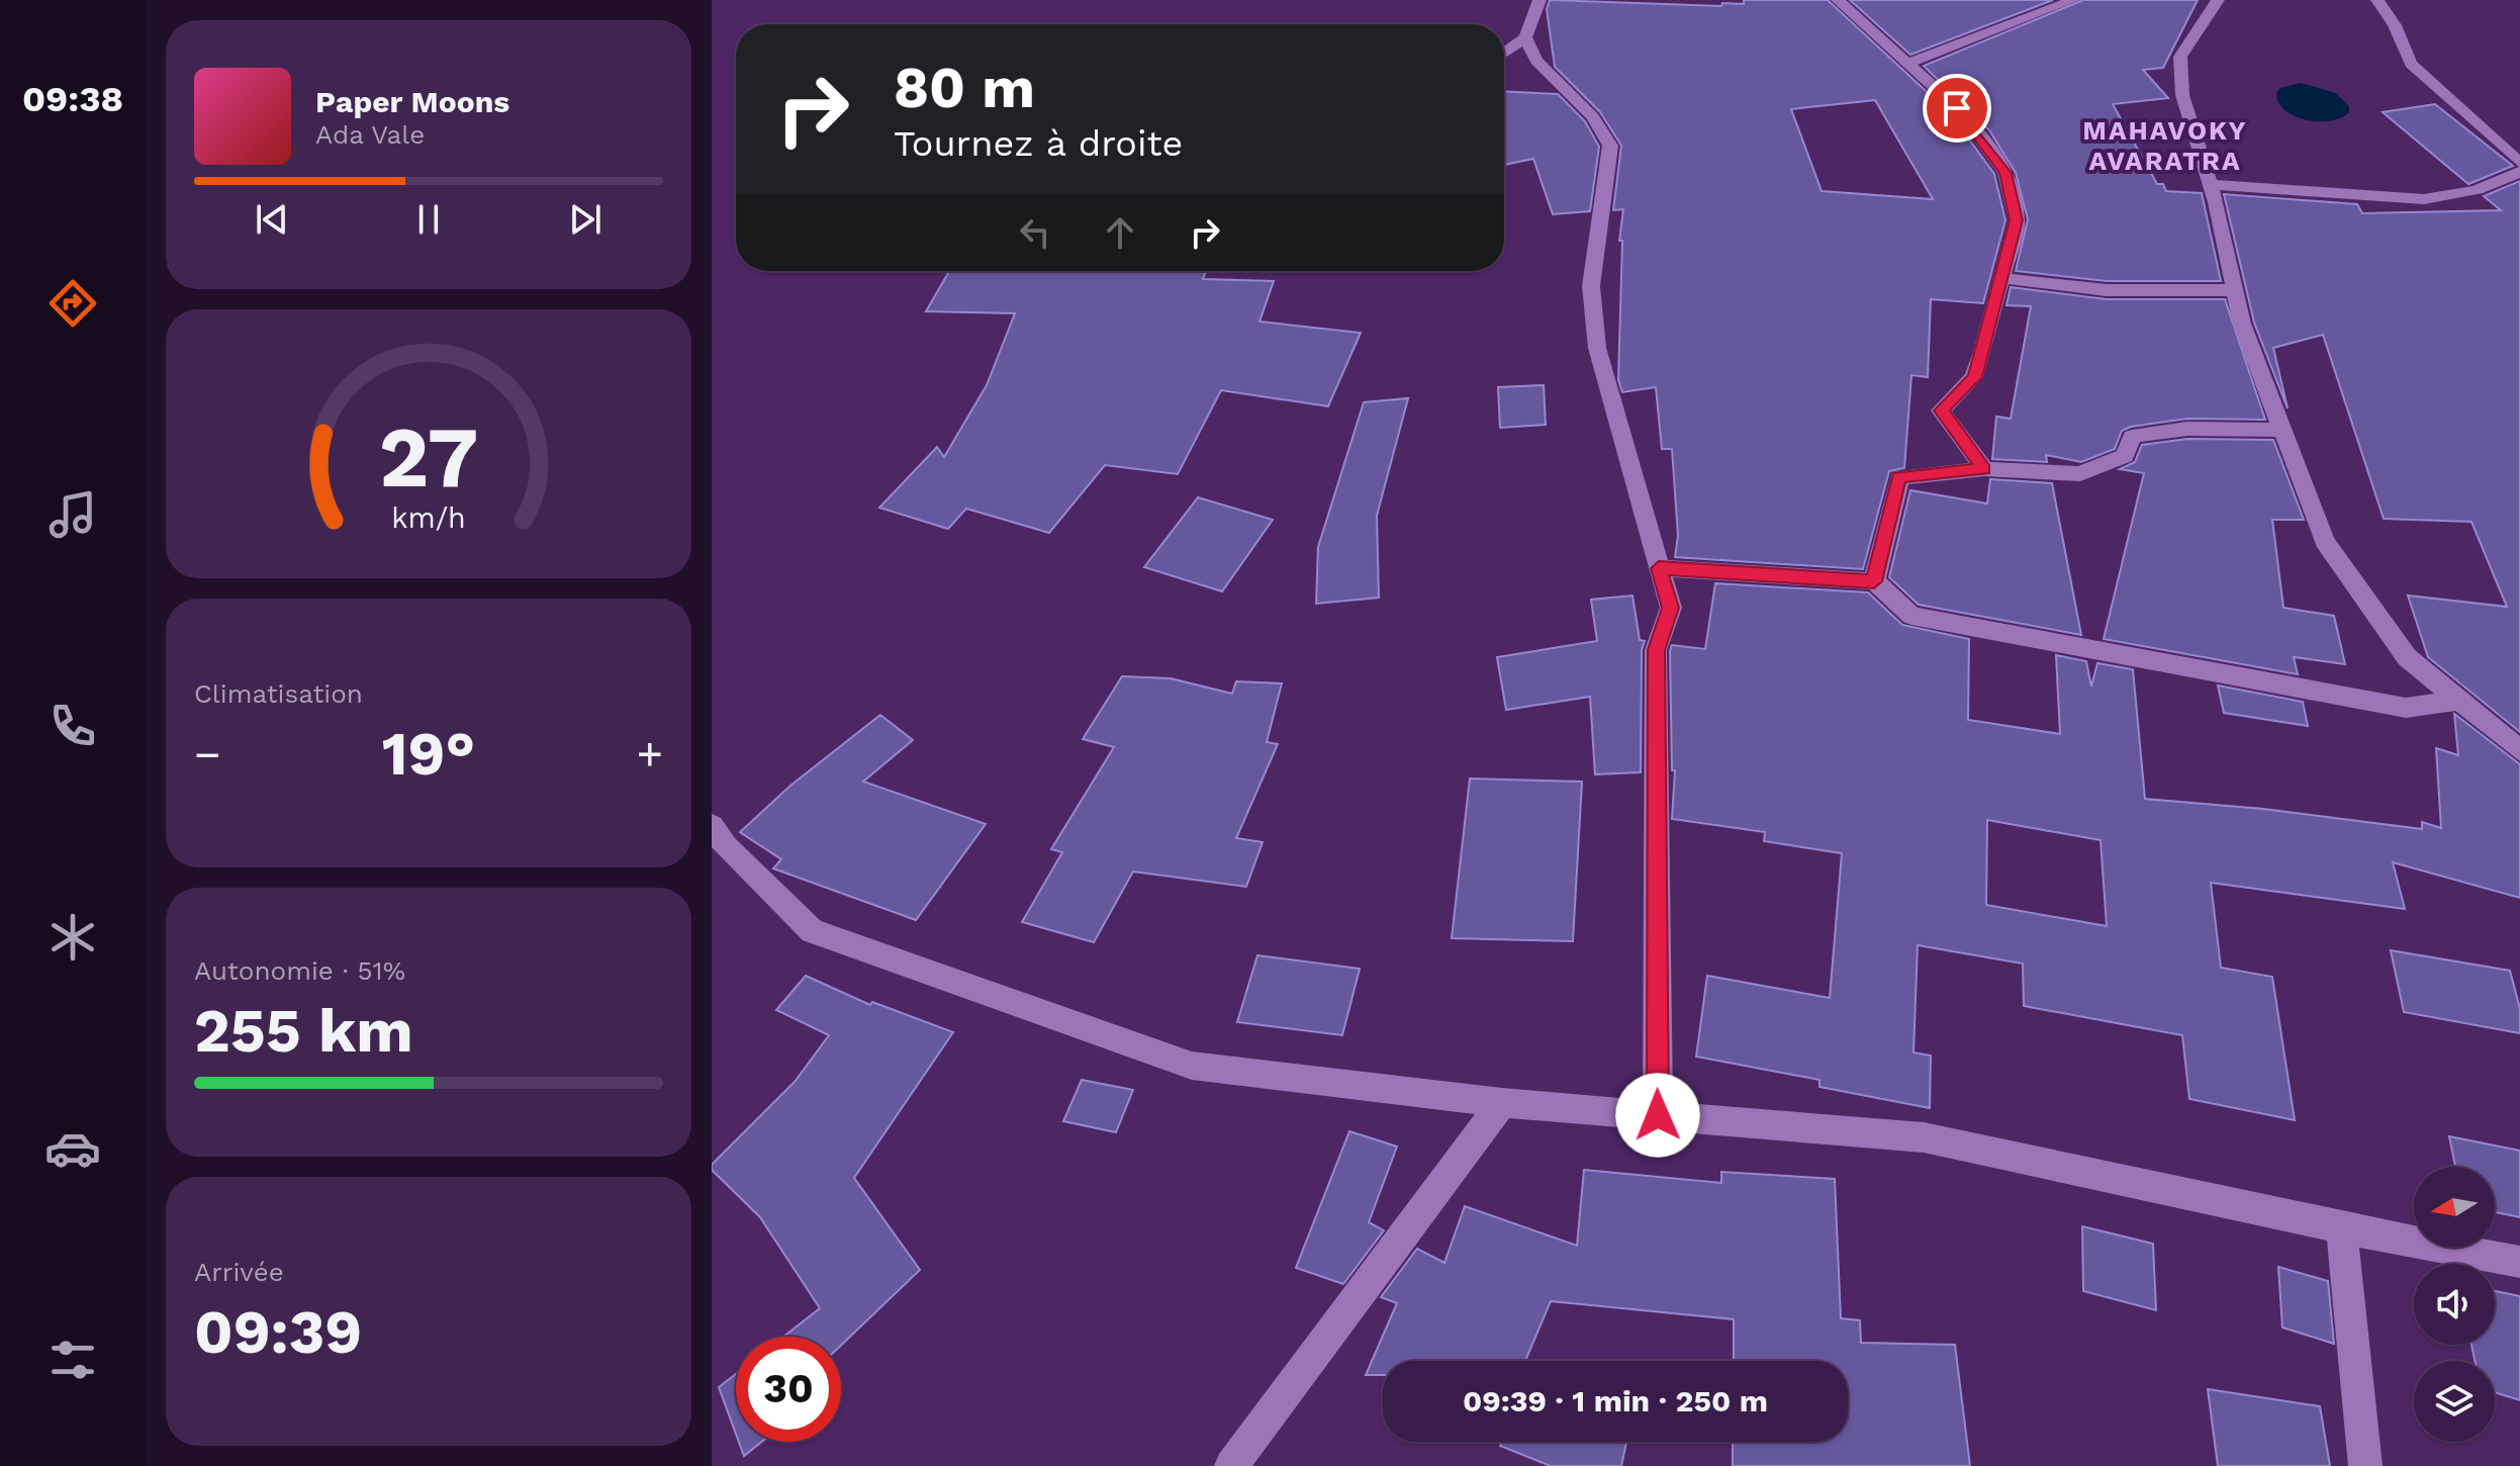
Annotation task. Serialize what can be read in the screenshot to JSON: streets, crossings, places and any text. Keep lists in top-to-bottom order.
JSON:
{
  "districts": ["MAHAVOKY AVARATRA"],
  "north": "left",
  "page": {
    "tabs": "09:38",
    "turn": ["80 m", "Tournez à droite"],
    "song": ["Paper Moons", "Ada Vale"],
    "tile": [
      "Climatisation",
      ["Autonomie · 51%", "255 km"],
      ["Arrivée", "09:39"]
    ],
    "heat": ["−", "19°", "+"],
    "limit": "30",
    "trip": "09:39 · 1 min · 250 m",
    "gauge": ["27", "km/h"]
  }
}
